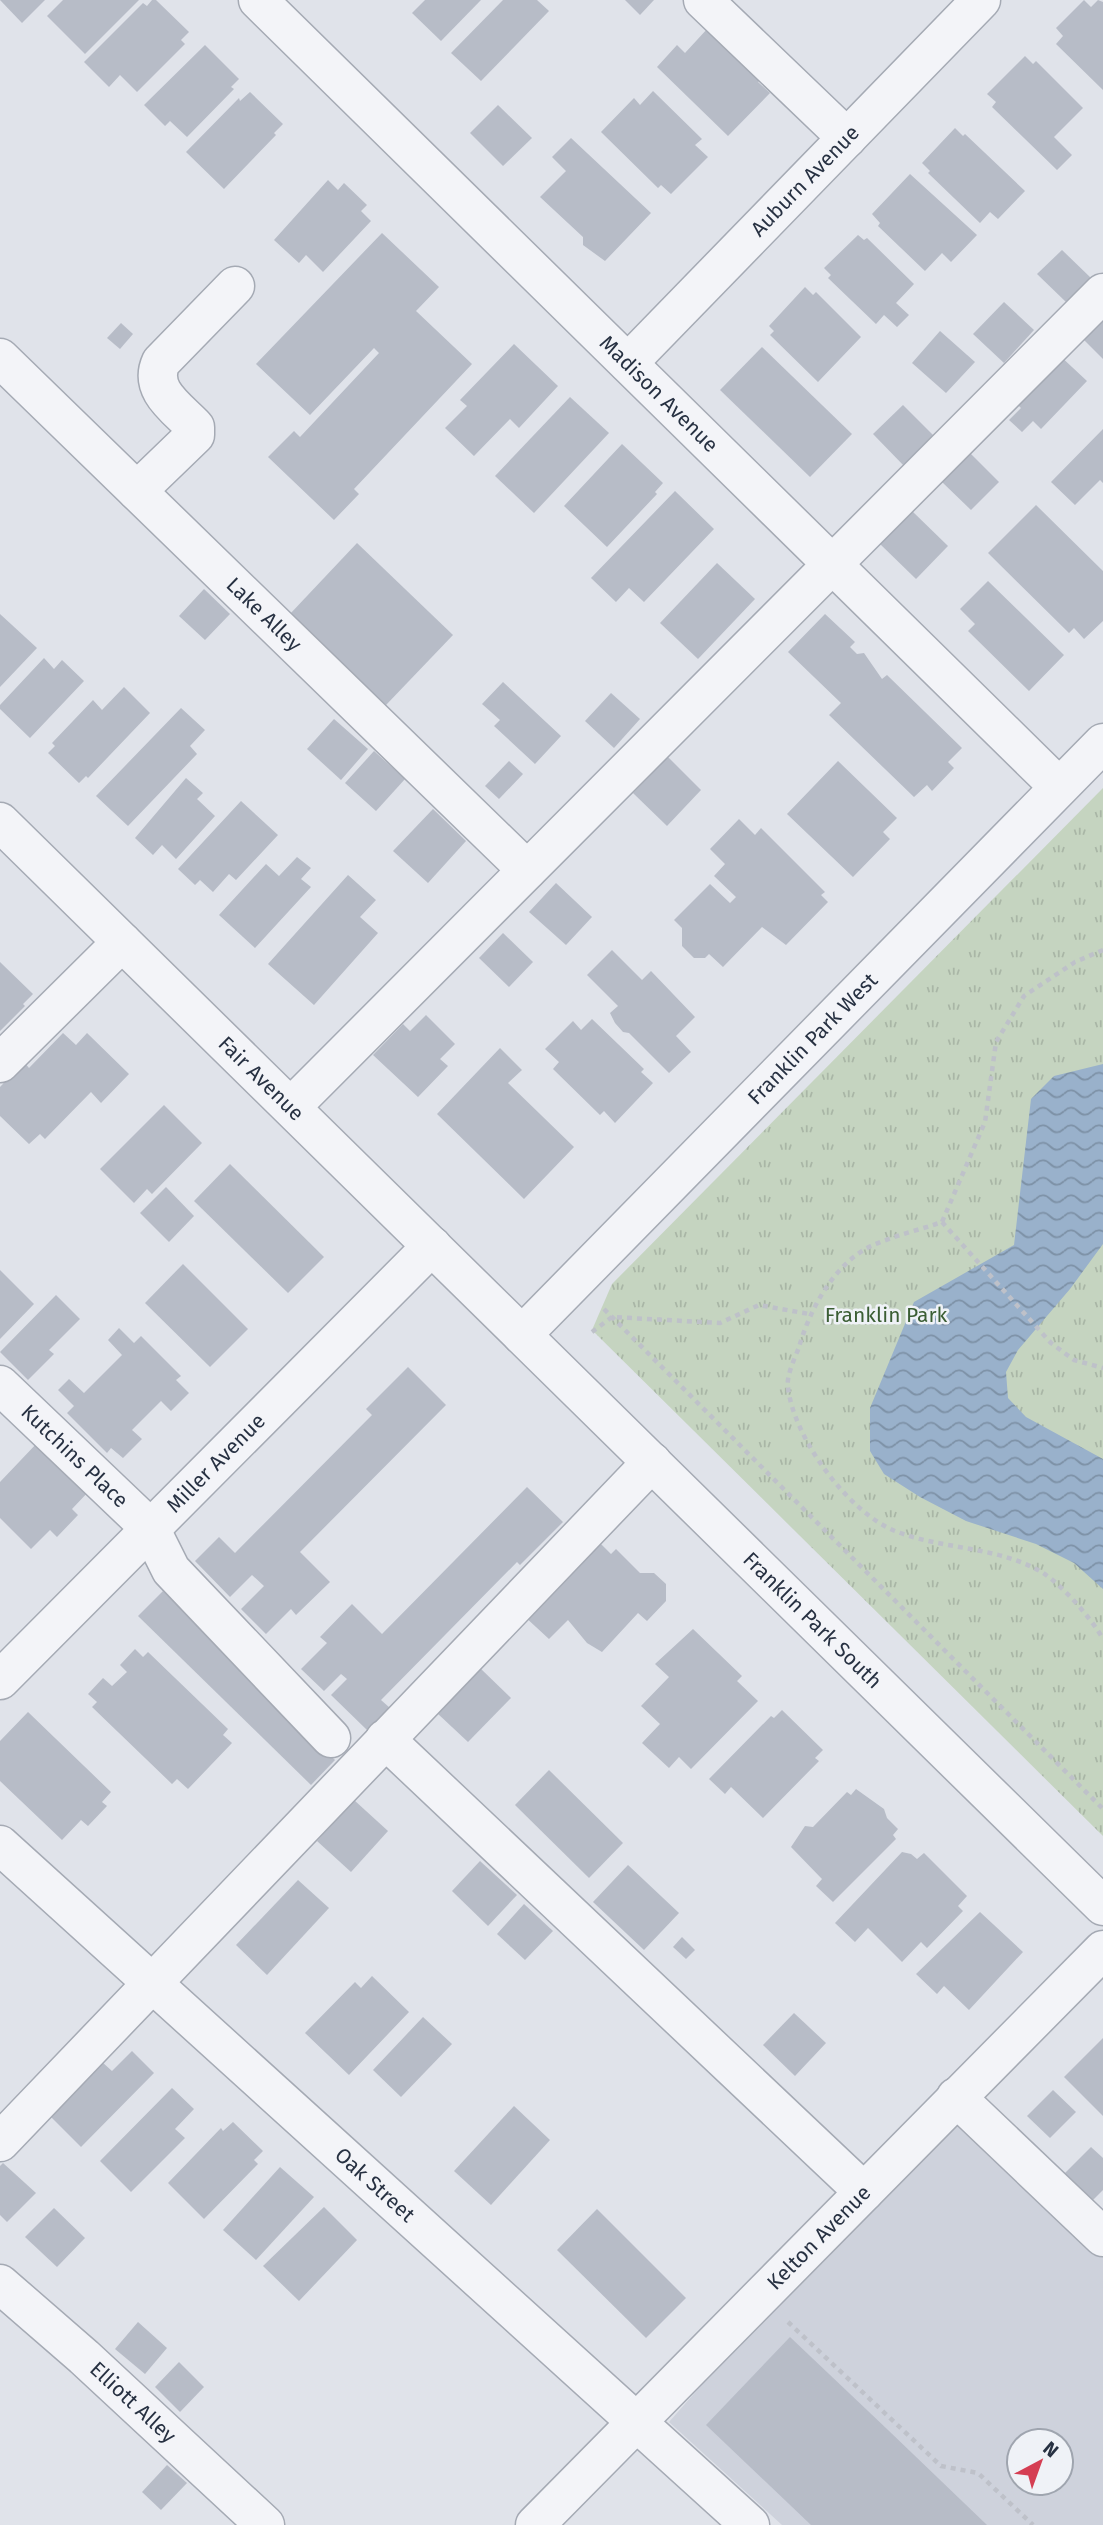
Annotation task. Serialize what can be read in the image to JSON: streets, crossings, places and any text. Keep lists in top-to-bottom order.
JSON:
{
  "streets": {
    "street": [
      "Auburn Avenue",
      "Madison Avenue",
      "Lake Alley",
      "Franklin Park West",
      "Fair Avenue",
      "Kutchins Place",
      "Miller Avenue",
      "Franklin Park South",
      "Oak Street",
      "Kelton Avenue",
      "Elliott Alley"
    ]
  },
  "crossings": [
    ["Auburn Avenue", "Madison Avenue"],
    ["Madison Avenue", "Franklin Park West"],
    ["Franklin Park West", "Fair Avenue"],
    ["Franklin Park West", "Franklin Park South"],
    ["Fair Avenue", "Miller Avenue"],
    ["Fair Avenue", "Franklin Park South"],
    ["Kutchins Place", "Miller Avenue"],
    ["Oak Street", "Kelton Avenue"]
  ],
  "parks": ["Franklin Park"],
  "north": "top right"
}
